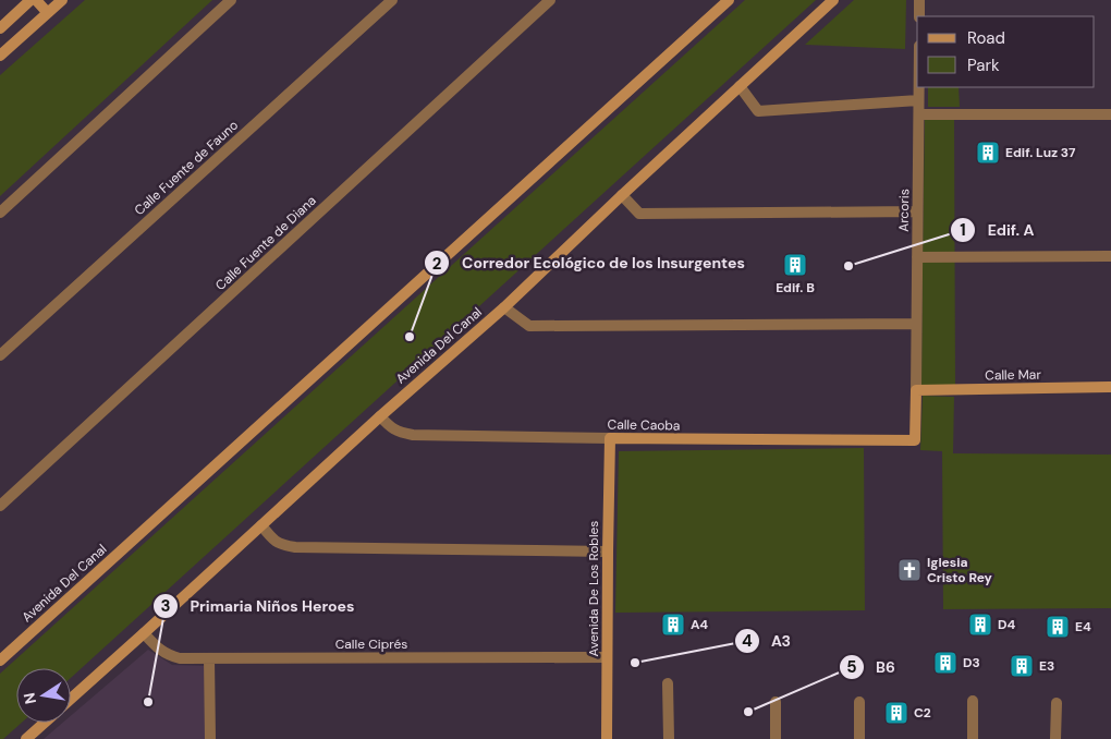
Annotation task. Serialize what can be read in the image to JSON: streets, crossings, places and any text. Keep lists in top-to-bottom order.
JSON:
{
  "streets": {
    "main road": [
      "Arcoris",
      "Avenida Del Canal",
      "Calle Mar",
      "Calle Caoba",
      "Avenida De Los Robles"
    ],
    "street": ["Calle Fuente de Fauno", "Calle Fuente de Diana", "Calle Ciprés"]
  },
  "crossings": [
    ["Arcoris", "Calle Mar"],
    ["Arcoris", "Calle Caoba"],
    ["Avenida Del Canal", "Calle Caoba"],
    ["Avenida Del Canal", "Calle Ciprés"],
    ["Calle Caoba", "Avenida De Los Robles"],
    ["Avenida De Los Robles", "Calle Ciprés"]
  ],
  "places": {
    "building": [
      "Edif. Luz 37",
      "Edif. B",
      "A4",
      "D4",
      "E4",
      "D3",
      "E3",
      "C2"
    ],
    "other": [
      "Edif. A",
      "Corredor Ecológico de los Insurgentes",
      "A3",
      "Primaria Niños Heroes",
      "B6"
    ],
    "church": ["Iglesia Cristo Rey"]
  },
  "legend": ["Road", "Park"],
  "north": "left"
}
